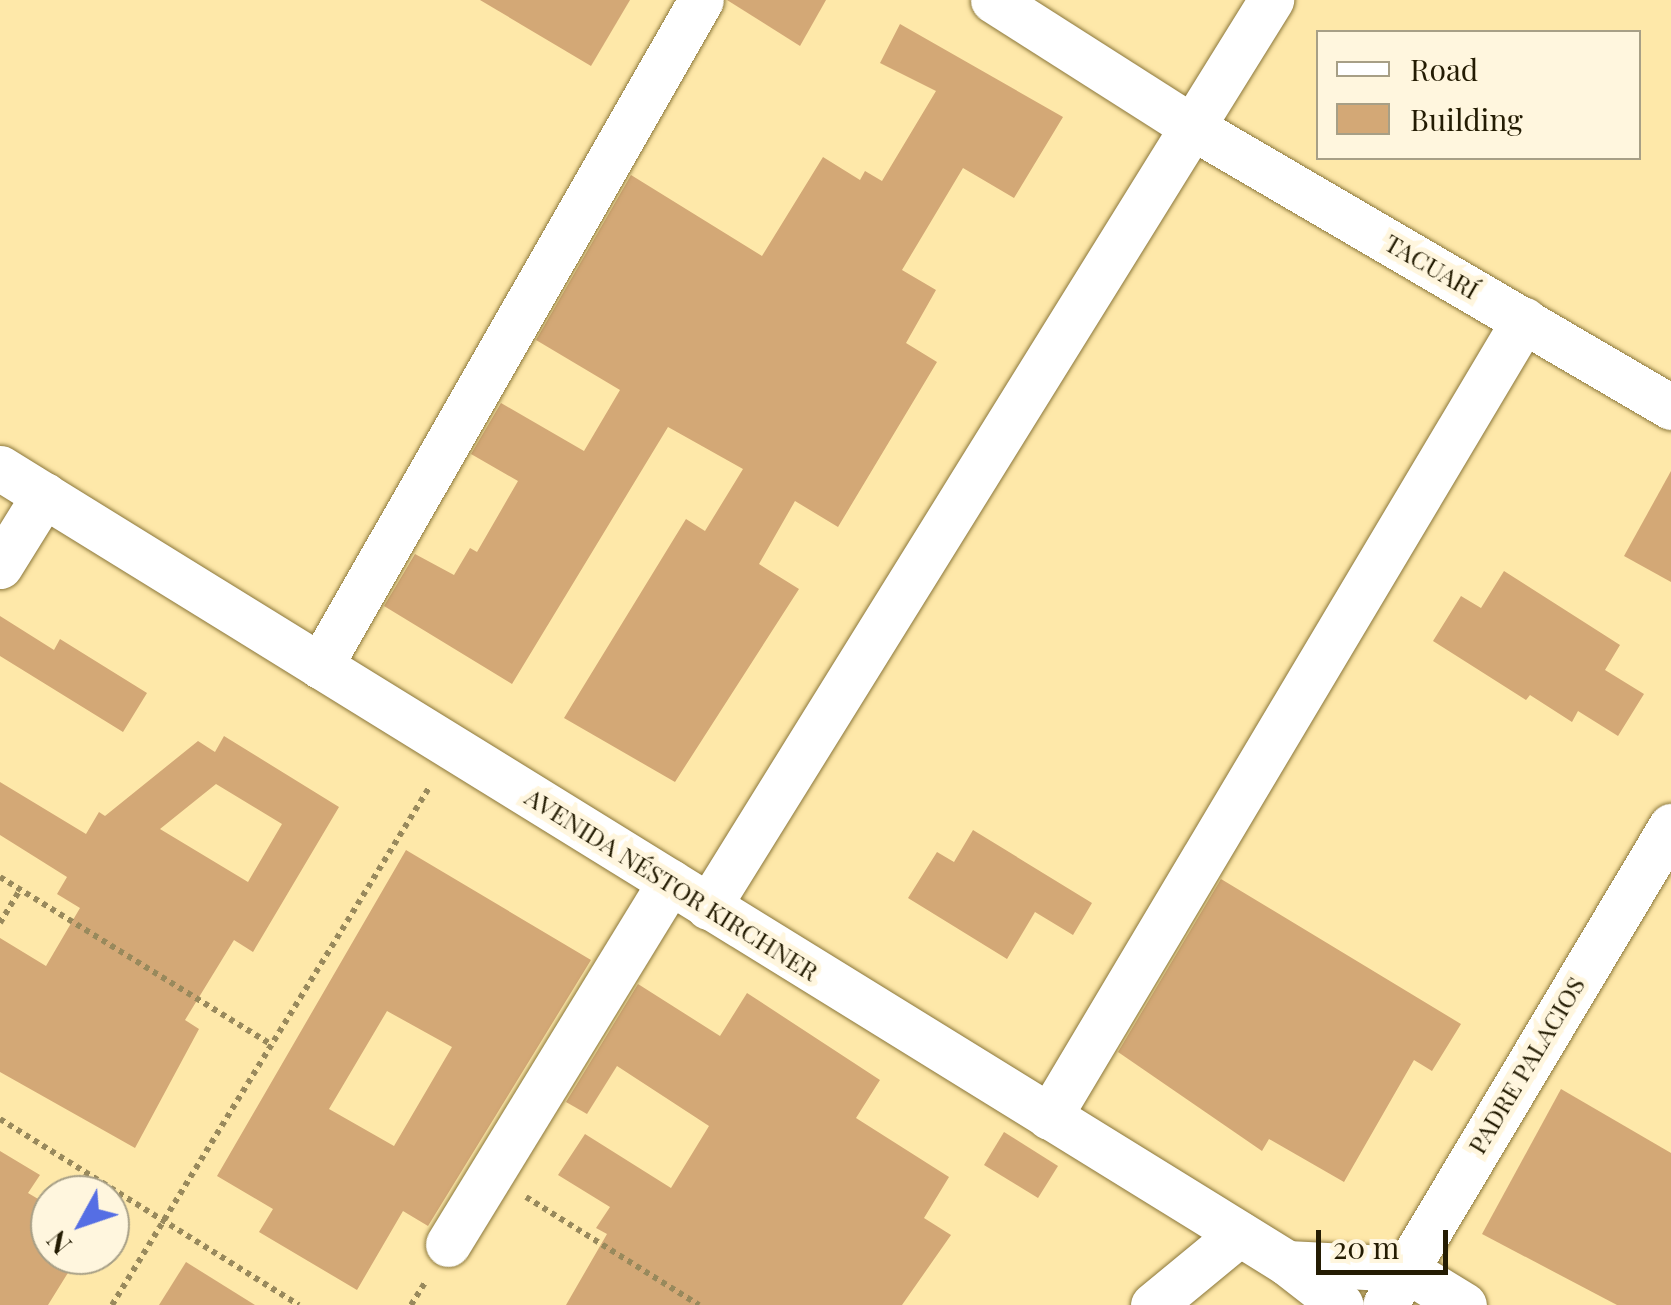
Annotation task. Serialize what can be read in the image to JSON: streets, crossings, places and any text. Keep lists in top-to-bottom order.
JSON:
{
  "streets": {
    "street": ["TACUARÍ", "AVENIDA NÉSTOR KIRCHNER", "PADRE PALACIOS"]
  },
  "legend": ["Road", "Building"],
  "scale_bar": "20 m",
  "north": "bottom left"
}
